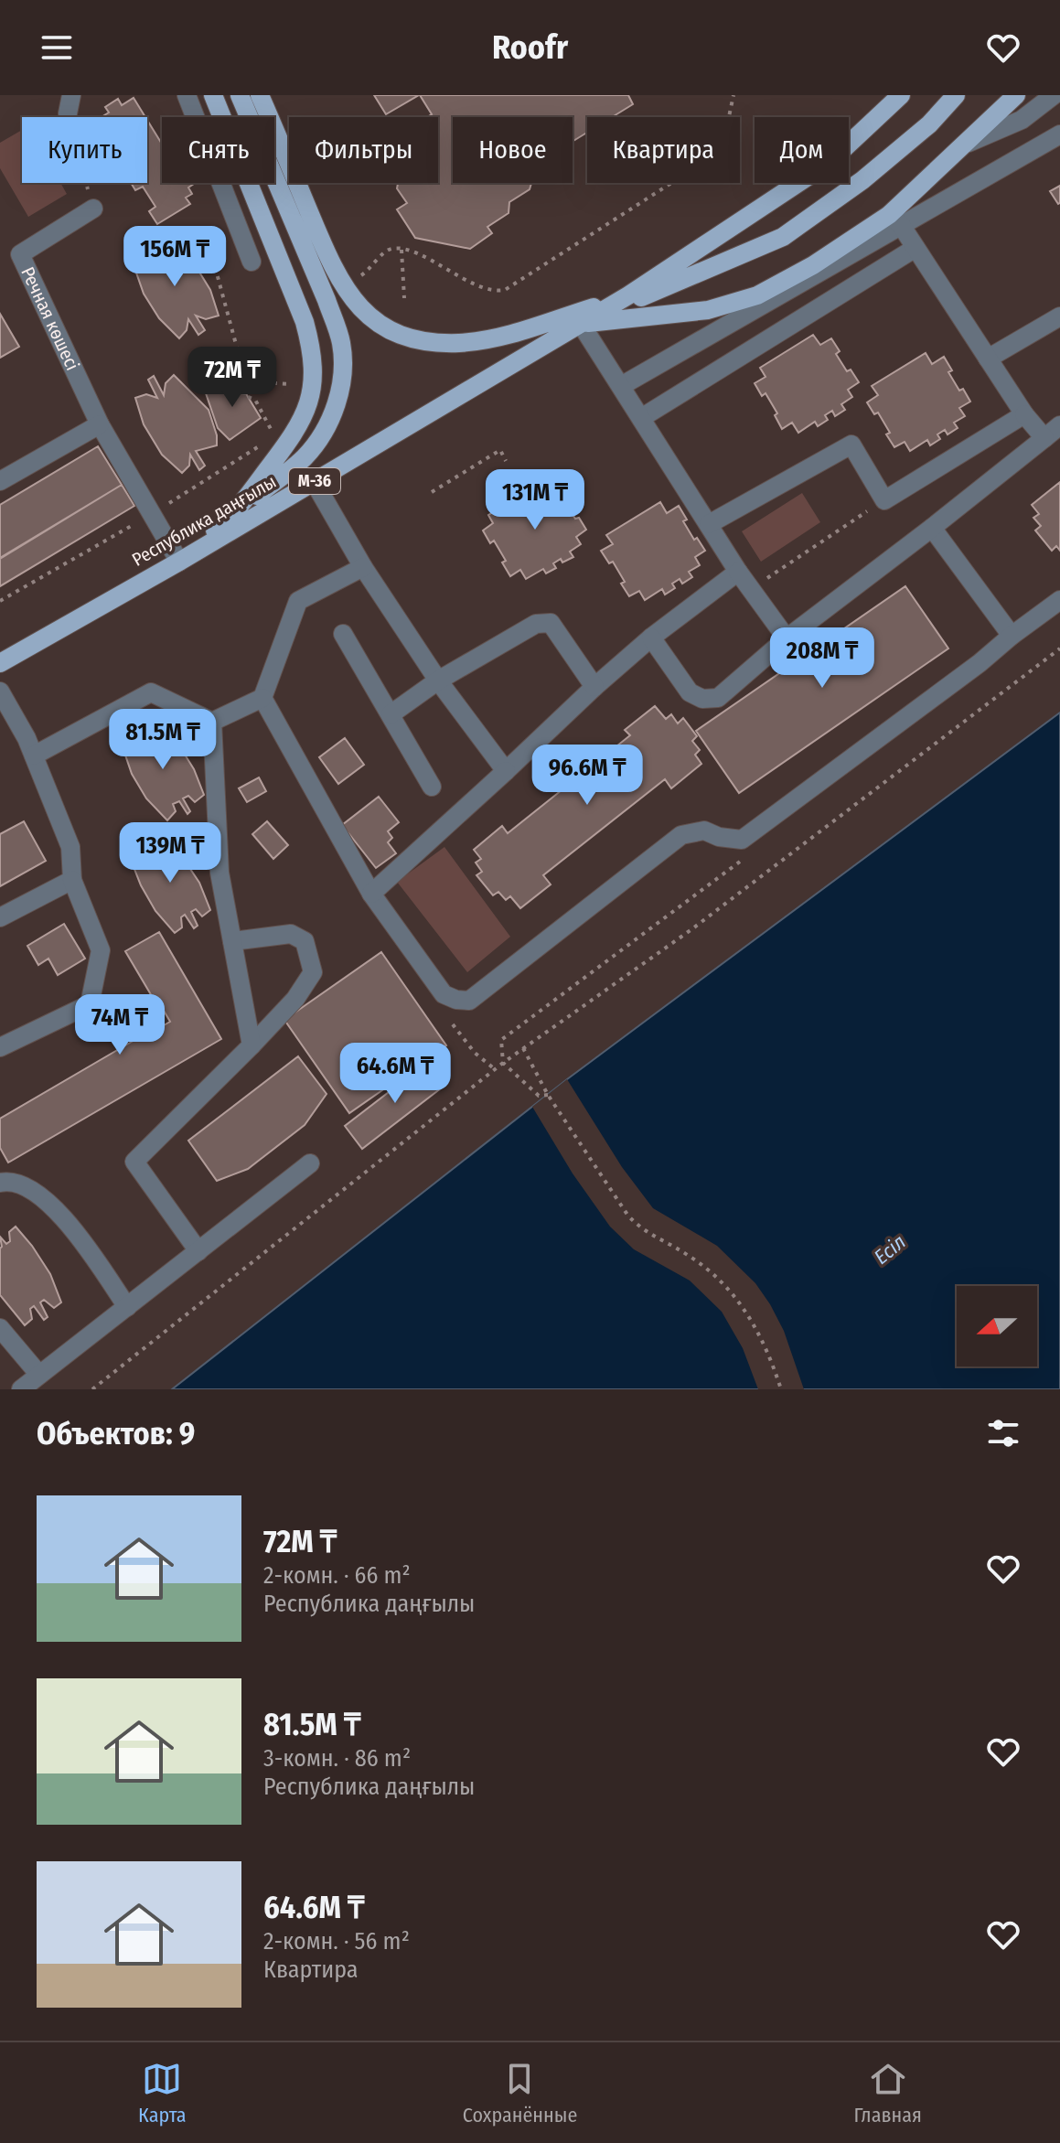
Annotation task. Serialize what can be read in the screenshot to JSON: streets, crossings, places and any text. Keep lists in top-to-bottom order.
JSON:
{
  "streets": {
    "main road": ["M-36", "Республика даңғылы"],
    "street": ["Речная көшесі"]
  },
  "crossings": [
    ["Речная көшесі", "Республика даңғылы"]
  ],
  "water": ["Есіл"],
  "north": "left",
  "page": {
    "header": "Roofr",
    "chip": [
      "Купить",
      "Снять",
      "Фильтры",
      "Новое",
      "Квартира",
      "Дом"
    ],
    "price": [
      "156M ₸",
      "72M ₸",
      "131M ₸",
      "208M ₸",
      "81.5M ₸",
      "96.6M ₸",
      "139M ₸",
      "74M ₸",
      "64.6M ₸"
    ],
    "heading": "Объектов: 9",
    "list": [
      {
        "name": "72M ₸",
        "note": "2-комн. · 66 m² · Республика даңғылы"
      },
      {
        "name": "81.5M ₸",
        "note": "3-комн. · 86 m² · Республика даңғылы"
      },
      {
        "name": "64.6M ₸",
        "note": "2-комн. · 56 m² · Квартира"
      }
    ],
    "tabs": ["Карта", "Сохранённые", "Главная"]
  }
}
